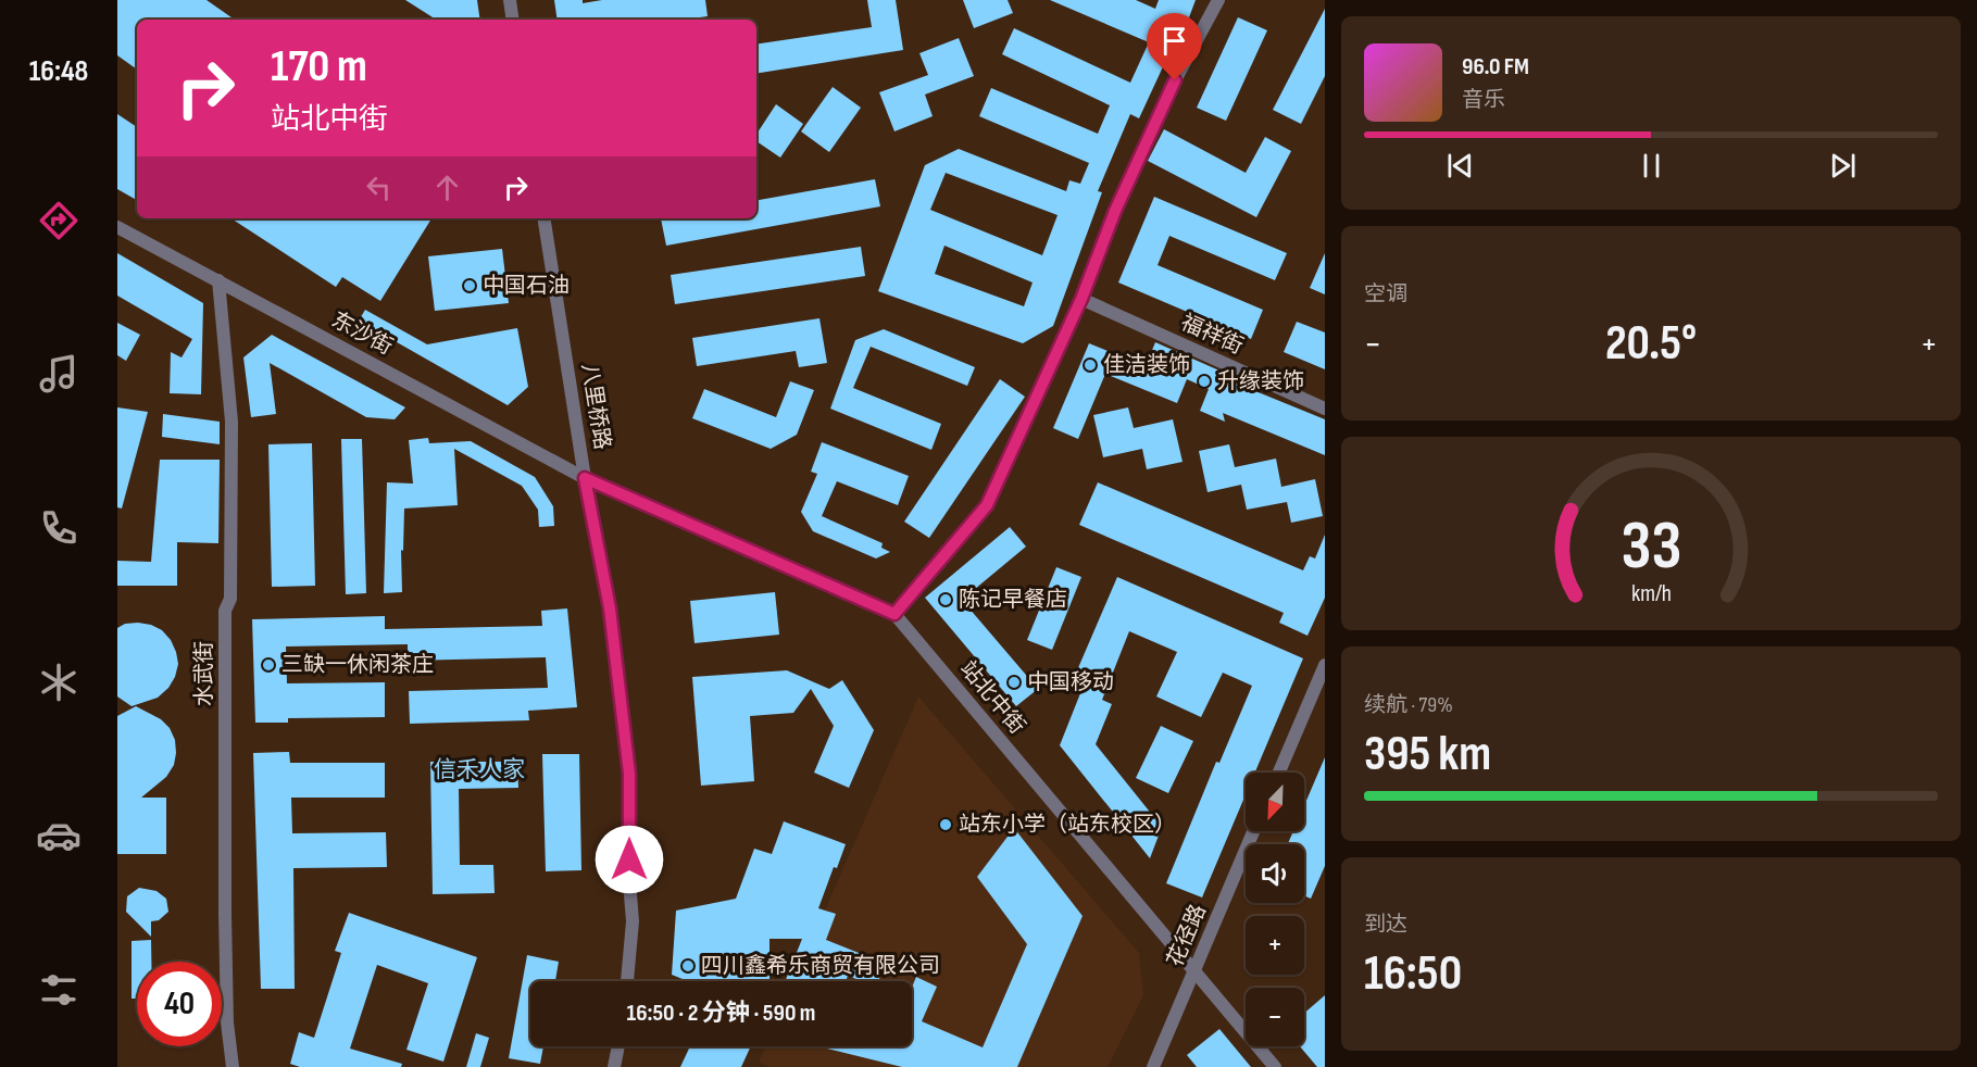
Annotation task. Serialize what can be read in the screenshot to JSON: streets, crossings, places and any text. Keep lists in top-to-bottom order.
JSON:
{
  "streets": {
    "street": [
      "东沙街",
      "福祥街",
      "八里桥路",
      "水武街",
      "站北中街",
      "花径路"
    ]
  },
  "crossings": [
    ["东沙街", "八里桥路"],
    ["东沙街", "水武街"],
    ["东沙街", "站北中街"],
    ["八里桥路", "站北中街"],
    ["站北中街", "花径路"]
  ],
  "districts": ["信禾人家"],
  "places": [
    "中国石油",
    "佳洁装饰",
    "升缘装饰",
    "陈记早餐店",
    "三缺一休闲茶庄",
    "中国移动",
    "站东小学（站东校区）",
    "四川鑫希乐商贸有限公司"
  ],
  "north": "bottom left",
  "page": {
    "tabs": "16:48",
    "turn": ["170 m", "站北中街"],
    "song": ["96.0 FM", "音乐"],
    "tile": [
      "空调",
      ["续航 · 79%", "395 km"],
      ["到达", "16:50"]
    ],
    "heat": ["−", "20.5°", "+"],
    "map_buttons": ["+", "−"],
    "limit": "40",
    "trip": "16:50 · 2 分钟 · 590 m",
    "gauge": ["33", "km/h"]
  }
}
